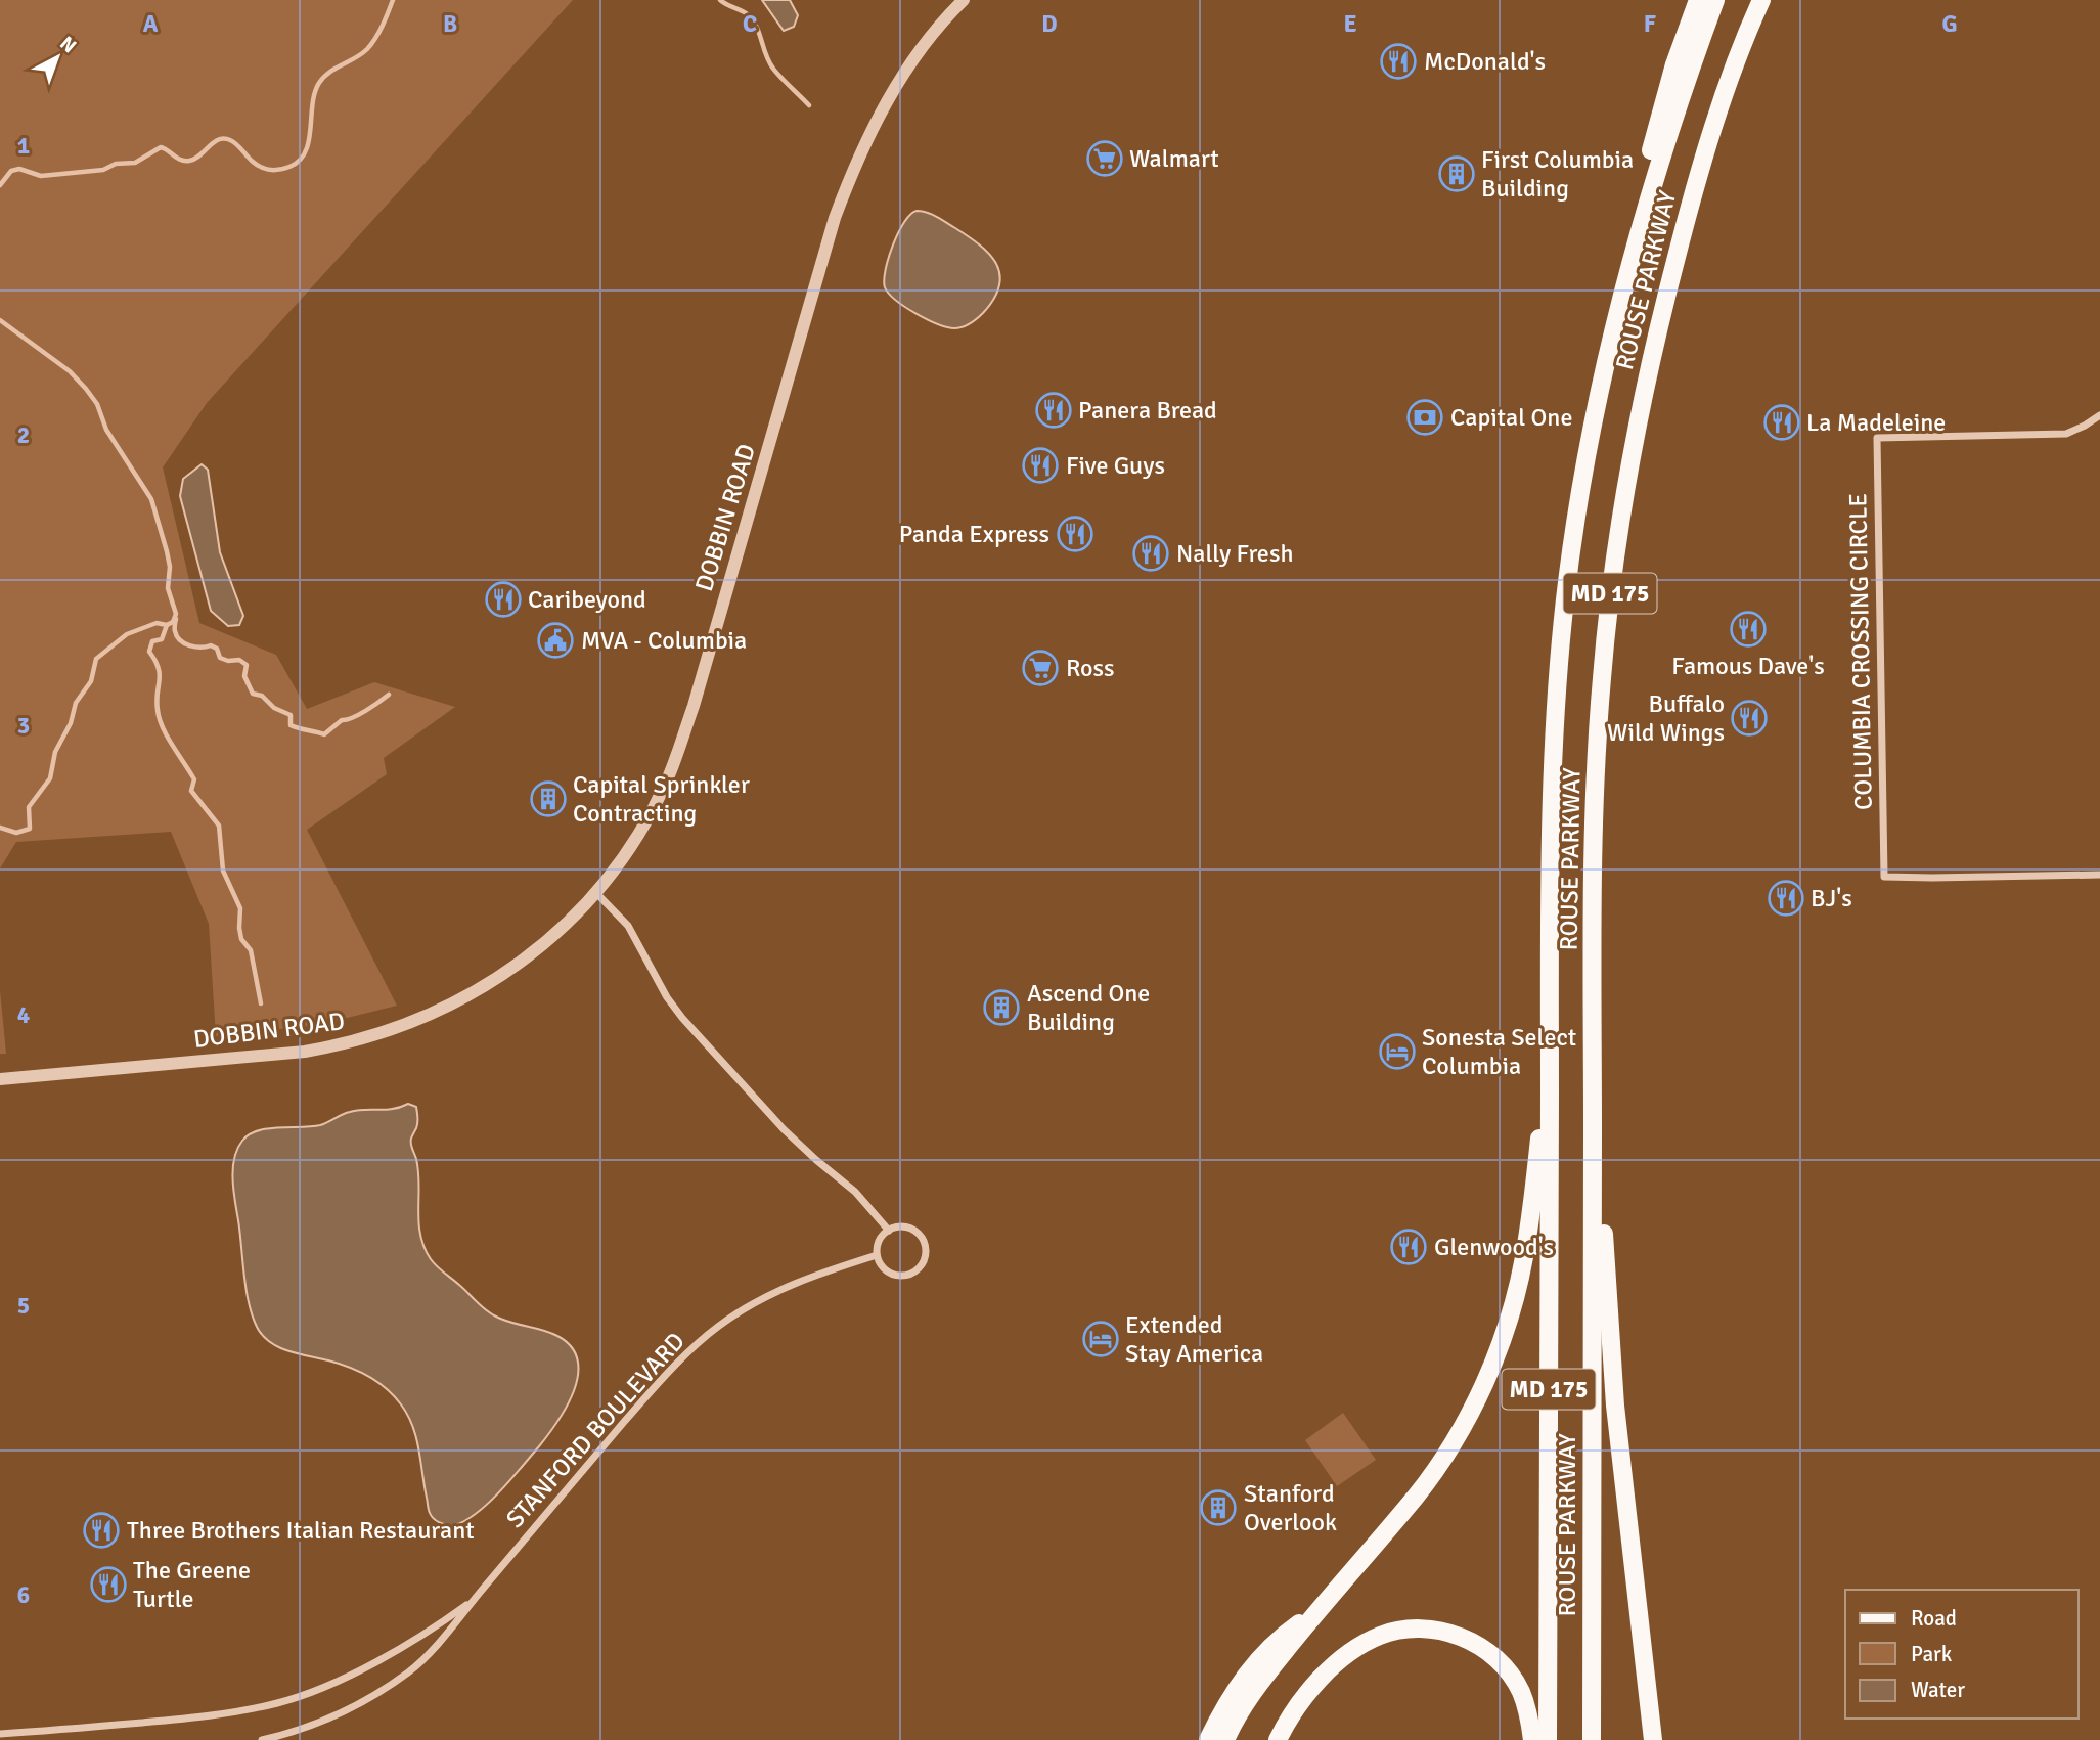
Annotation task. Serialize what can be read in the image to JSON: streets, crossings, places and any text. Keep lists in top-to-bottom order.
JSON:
{
  "streets": {
    "main road": ["ROUSE PARKWAY", "MD 175"],
    "street": ["DOBBIN ROAD", "COLUMBIA CROSSING CIRCLE", "STANFORD BOULEVARD"]
  },
  "places": {
    "restaurant": [
      "McDonald's",
      "Panera Bread",
      "La Madeleine",
      "Five Guys",
      "Panda Express",
      "Nally Fresh",
      "Caribeyond",
      "Famous Dave's",
      "Buffalo Wild Wings",
      "BJ's",
      "Glenwood's",
      "Three Brothers Italian Restaurant",
      "The Greene Turtle"
    ],
    "supermarket": ["Walmart", "Ross"],
    "building": [
      "First Columbia Building",
      "Capital Sprinkler Contracting",
      "Ascend One Building",
      "Stanford Overlook"
    ],
    "bank": ["Capital One"],
    "public building": ["MVA - Columbia"],
    "hotel": ["Sonesta Select Columbia", "Extended Stay America"]
  },
  "legend": ["Road", "Park", "Water"],
  "north": "top right",
  "grid": {
    "columns": [
      "A",
      "B",
      "C",
      "D",
      "E",
      "F",
      "G"
    ],
    "rows": [
      "1",
      "2",
      "3",
      "4",
      "5",
      "6"
    ]
  }
}
